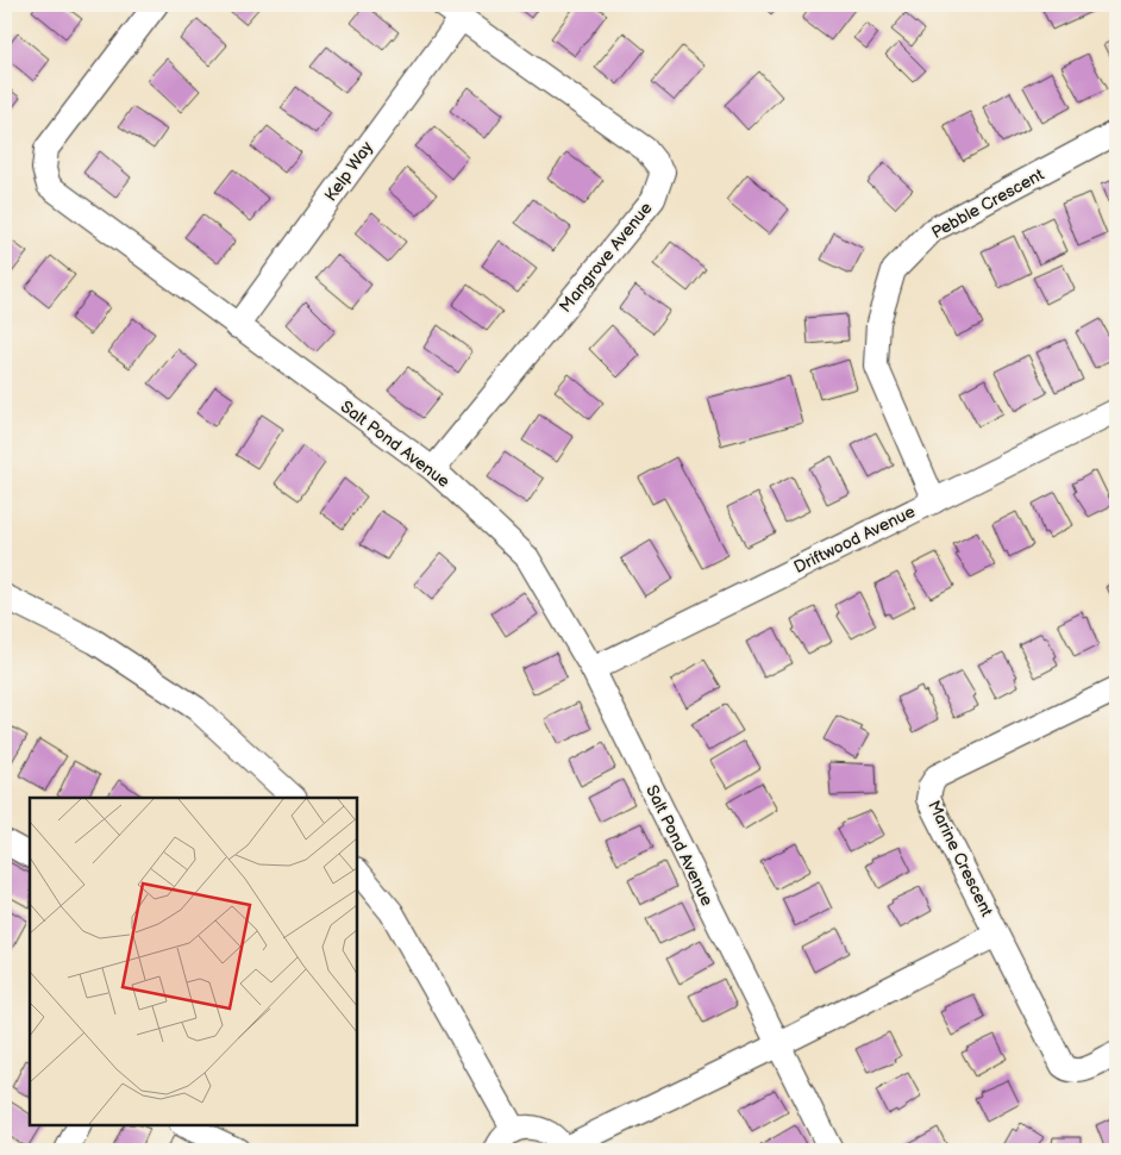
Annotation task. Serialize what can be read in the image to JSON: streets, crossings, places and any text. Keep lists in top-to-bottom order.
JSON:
{
  "streets": {
    "street": [
      "Kelp Way",
      "Pebble Crescent",
      "Mangrove Avenue",
      "Salt Pond Avenue",
      "Driftwood Avenue",
      "Marine Crescent"
    ]
  },
  "crossings": [
    ["Kelp Way", "Mangrove Avenue"],
    ["Kelp Way", "Salt Pond Avenue"],
    ["Pebble Crescent", "Driftwood Avenue"],
    ["Mangrove Avenue", "Salt Pond Avenue"],
    ["Salt Pond Avenue", "Driftwood Avenue"]
  ]
}
